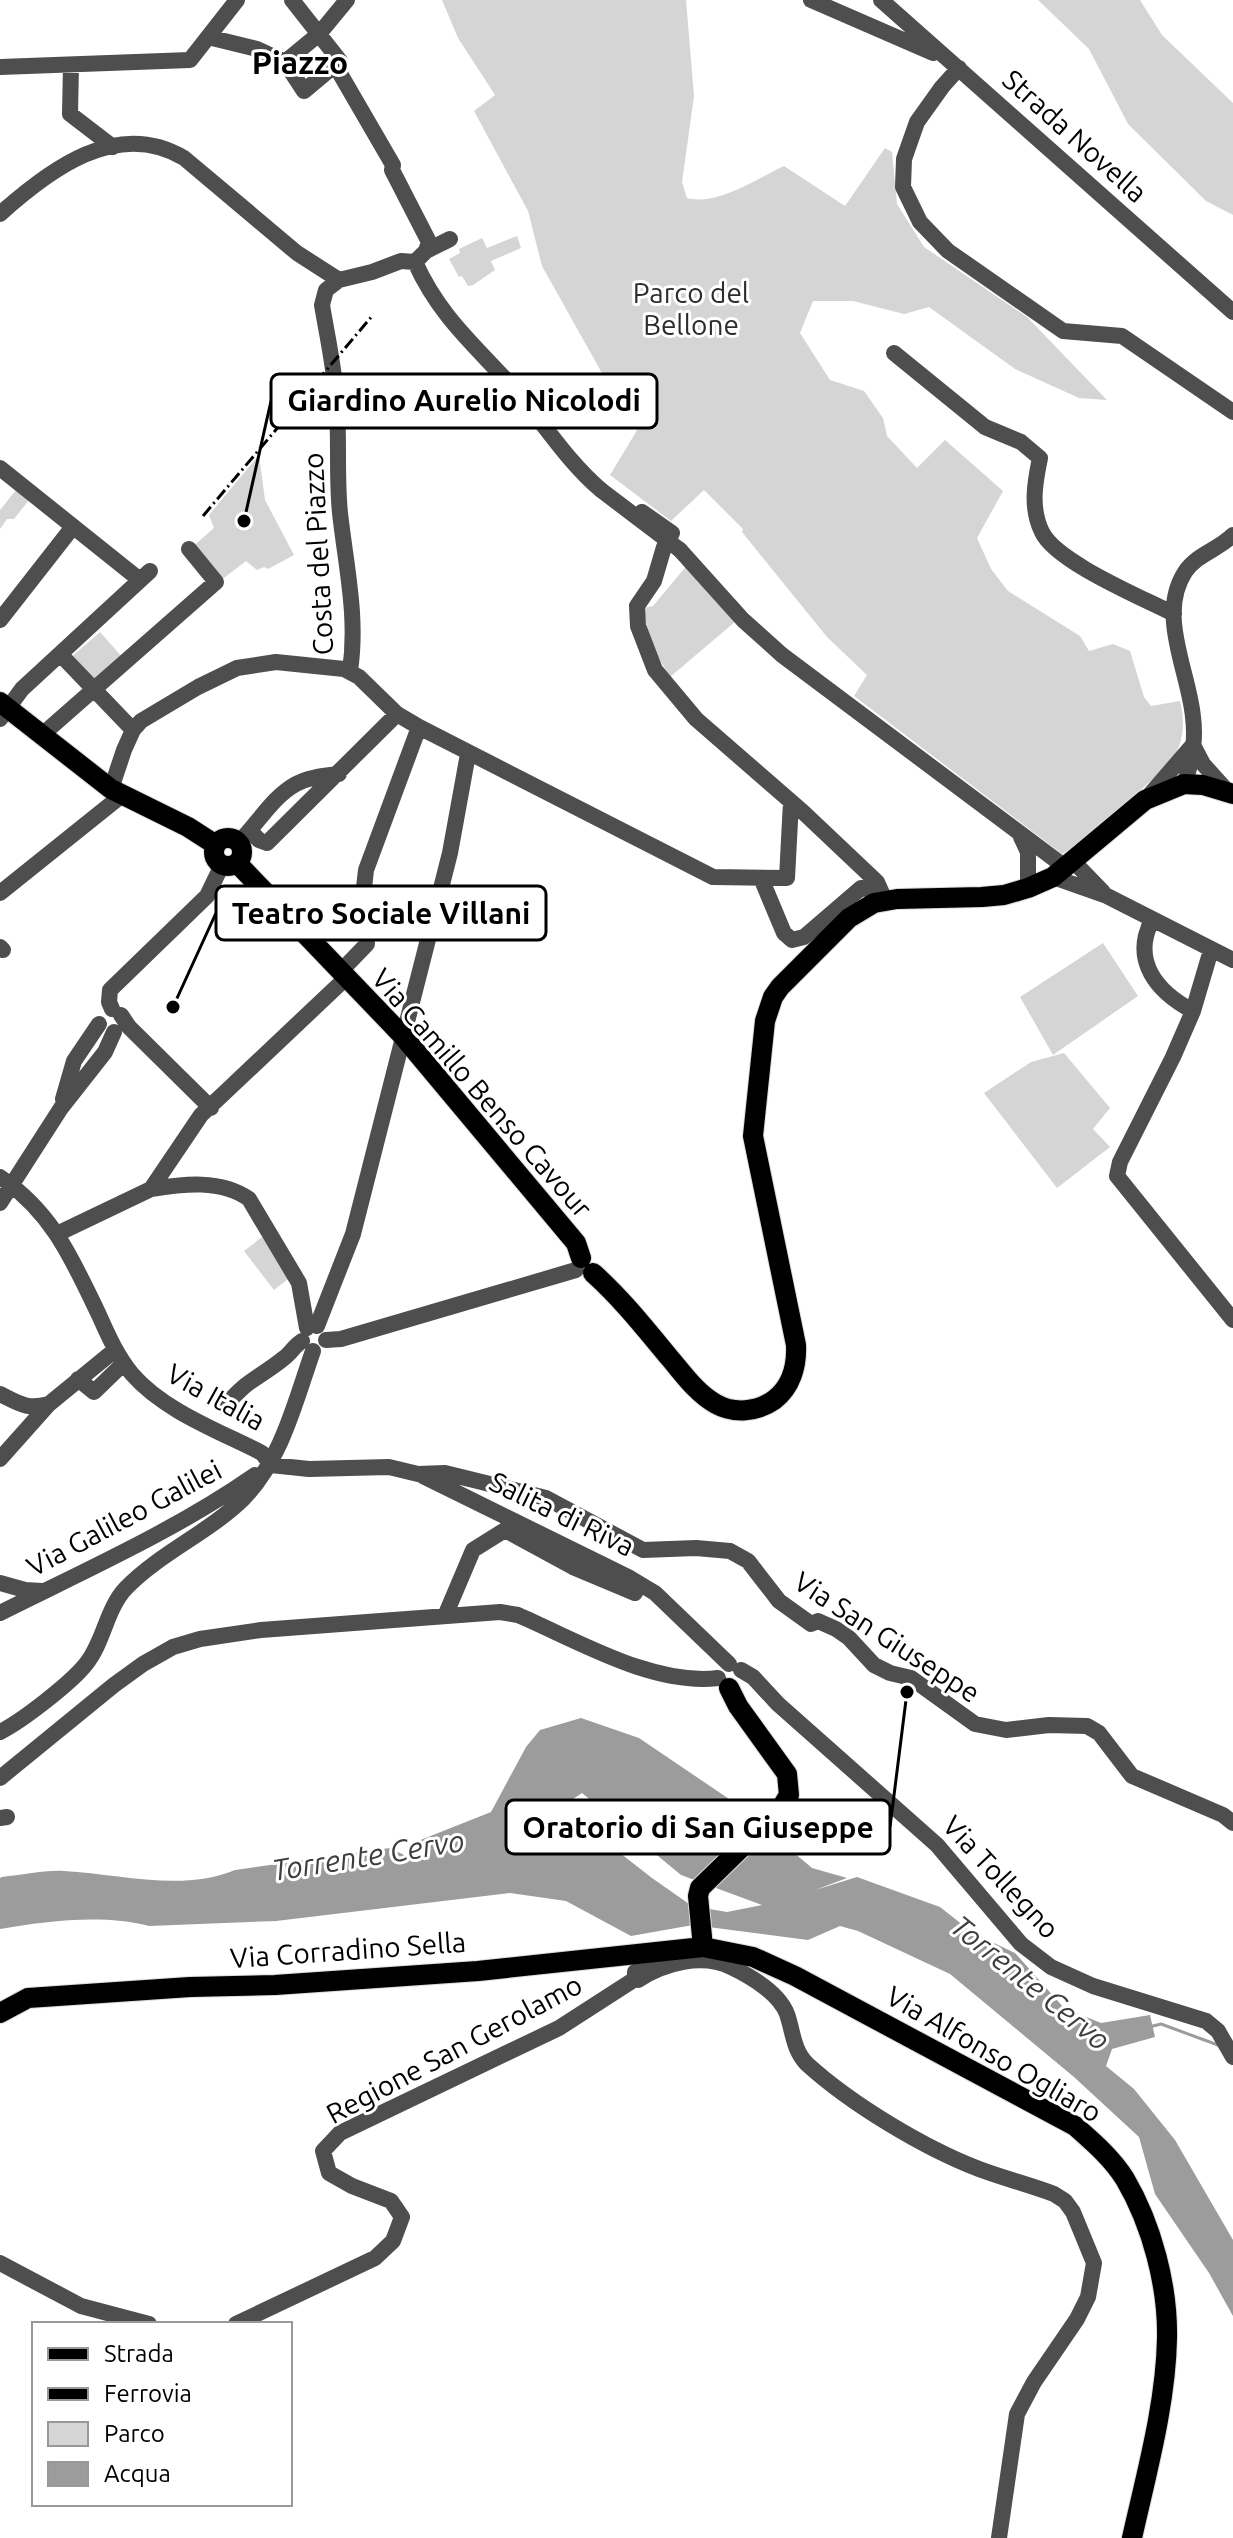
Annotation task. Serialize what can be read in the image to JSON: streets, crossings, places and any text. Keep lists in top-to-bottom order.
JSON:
{
  "streets": {
    "main road": [
      "Via Camillo Benso Cavour",
      "Salita di Riva",
      "Via Corradino Sella",
      "Via Alfonso Ogliaro"
    ],
    "street": [
      "Strada Novella",
      "Costa del Piazzo",
      "Via Italia",
      "Via Galileo Galilei",
      "Via San Giuseppe",
      "Via Tollegno",
      "Regione San Gerolamo"
    ]
  },
  "crossings": [
    ["Via Italia", "Salita di Riva"],
    ["Via Italia", "Via Galileo Galilei"],
    ["Via Italia", "Via San Giuseppe"],
    ["Salita di Riva", "Via San Giuseppe"],
    ["Salita di Riva", "Via Tollegno"],
    ["Salita di Riva", "Via Corradino Sella"],
    ["Salita di Riva", "Via Alfonso Ogliaro"],
    ["Via Corradino Sella", "Via Alfonso Ogliaro"]
  ],
  "districts": ["Piazzo"],
  "water": ["Torrente Cervo"],
  "parks": ["Parco del Bellone"],
  "places": ["Giardino Aurelio Nicolodi", "Teatro Sociale Villani", "Oratorio di San Giuseppe"],
  "legend": [
    "Strada",
    "Ferrovia",
    "Parco",
    "Acqua"
  ]
}
